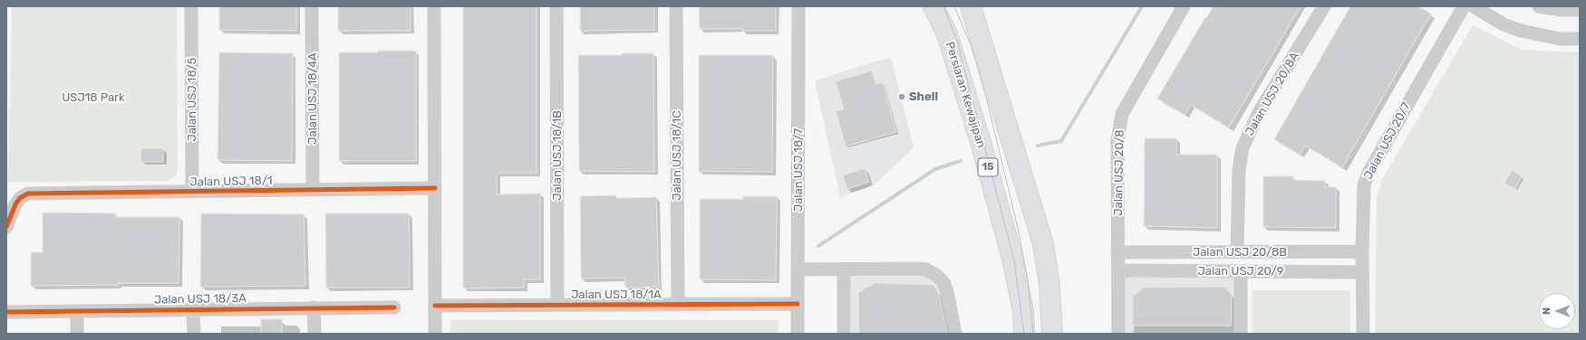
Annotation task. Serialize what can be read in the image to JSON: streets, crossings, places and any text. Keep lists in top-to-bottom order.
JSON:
{
  "streets": {
    "main road": ["Persiaran Kewajipan", "15"],
    "street": [
      "Jalan USJ 20/8A",
      "Jalan USJ 18/4A",
      "Jalan USJ 18/5",
      "Jalan USJ 20/7",
      "Jalan USJ 18/1B",
      "Jalan USJ 18/1C",
      "Jalan USJ 18/7",
      "Jalan USJ 20/8",
      "Jalan USJ 18/1",
      "Jalan USJ 20/8B",
      "Jalan USJ 20/9",
      "Jalan USJ 18/1A",
      "Jalan USJ 18/3A"
    ]
  },
  "crossings": [
    ["Jalan USJ 20/8A", "Jalan USJ 20/8B"],
    ["Jalan USJ 18/4A", "Jalan USJ 18/1"],
    ["Jalan USJ 18/5", "Jalan USJ 18/1"],
    ["Jalan USJ 20/7", "Jalan USJ 20/8B"],
    ["Jalan USJ 20/7", "Jalan USJ 20/9"],
    ["Jalan USJ 18/1B", "Jalan USJ 18/1A"],
    ["Jalan USJ 18/1C", "Jalan USJ 18/1A"],
    ["Jalan USJ 18/7", "Jalan USJ 18/1A"],
    ["Jalan USJ 20/8", "Jalan USJ 20/8B"],
    ["Jalan USJ 20/8", "Jalan USJ 20/9"]
  ],
  "parks": ["USJ18 Park"],
  "places": ["Shell"],
  "north": "left"
}
